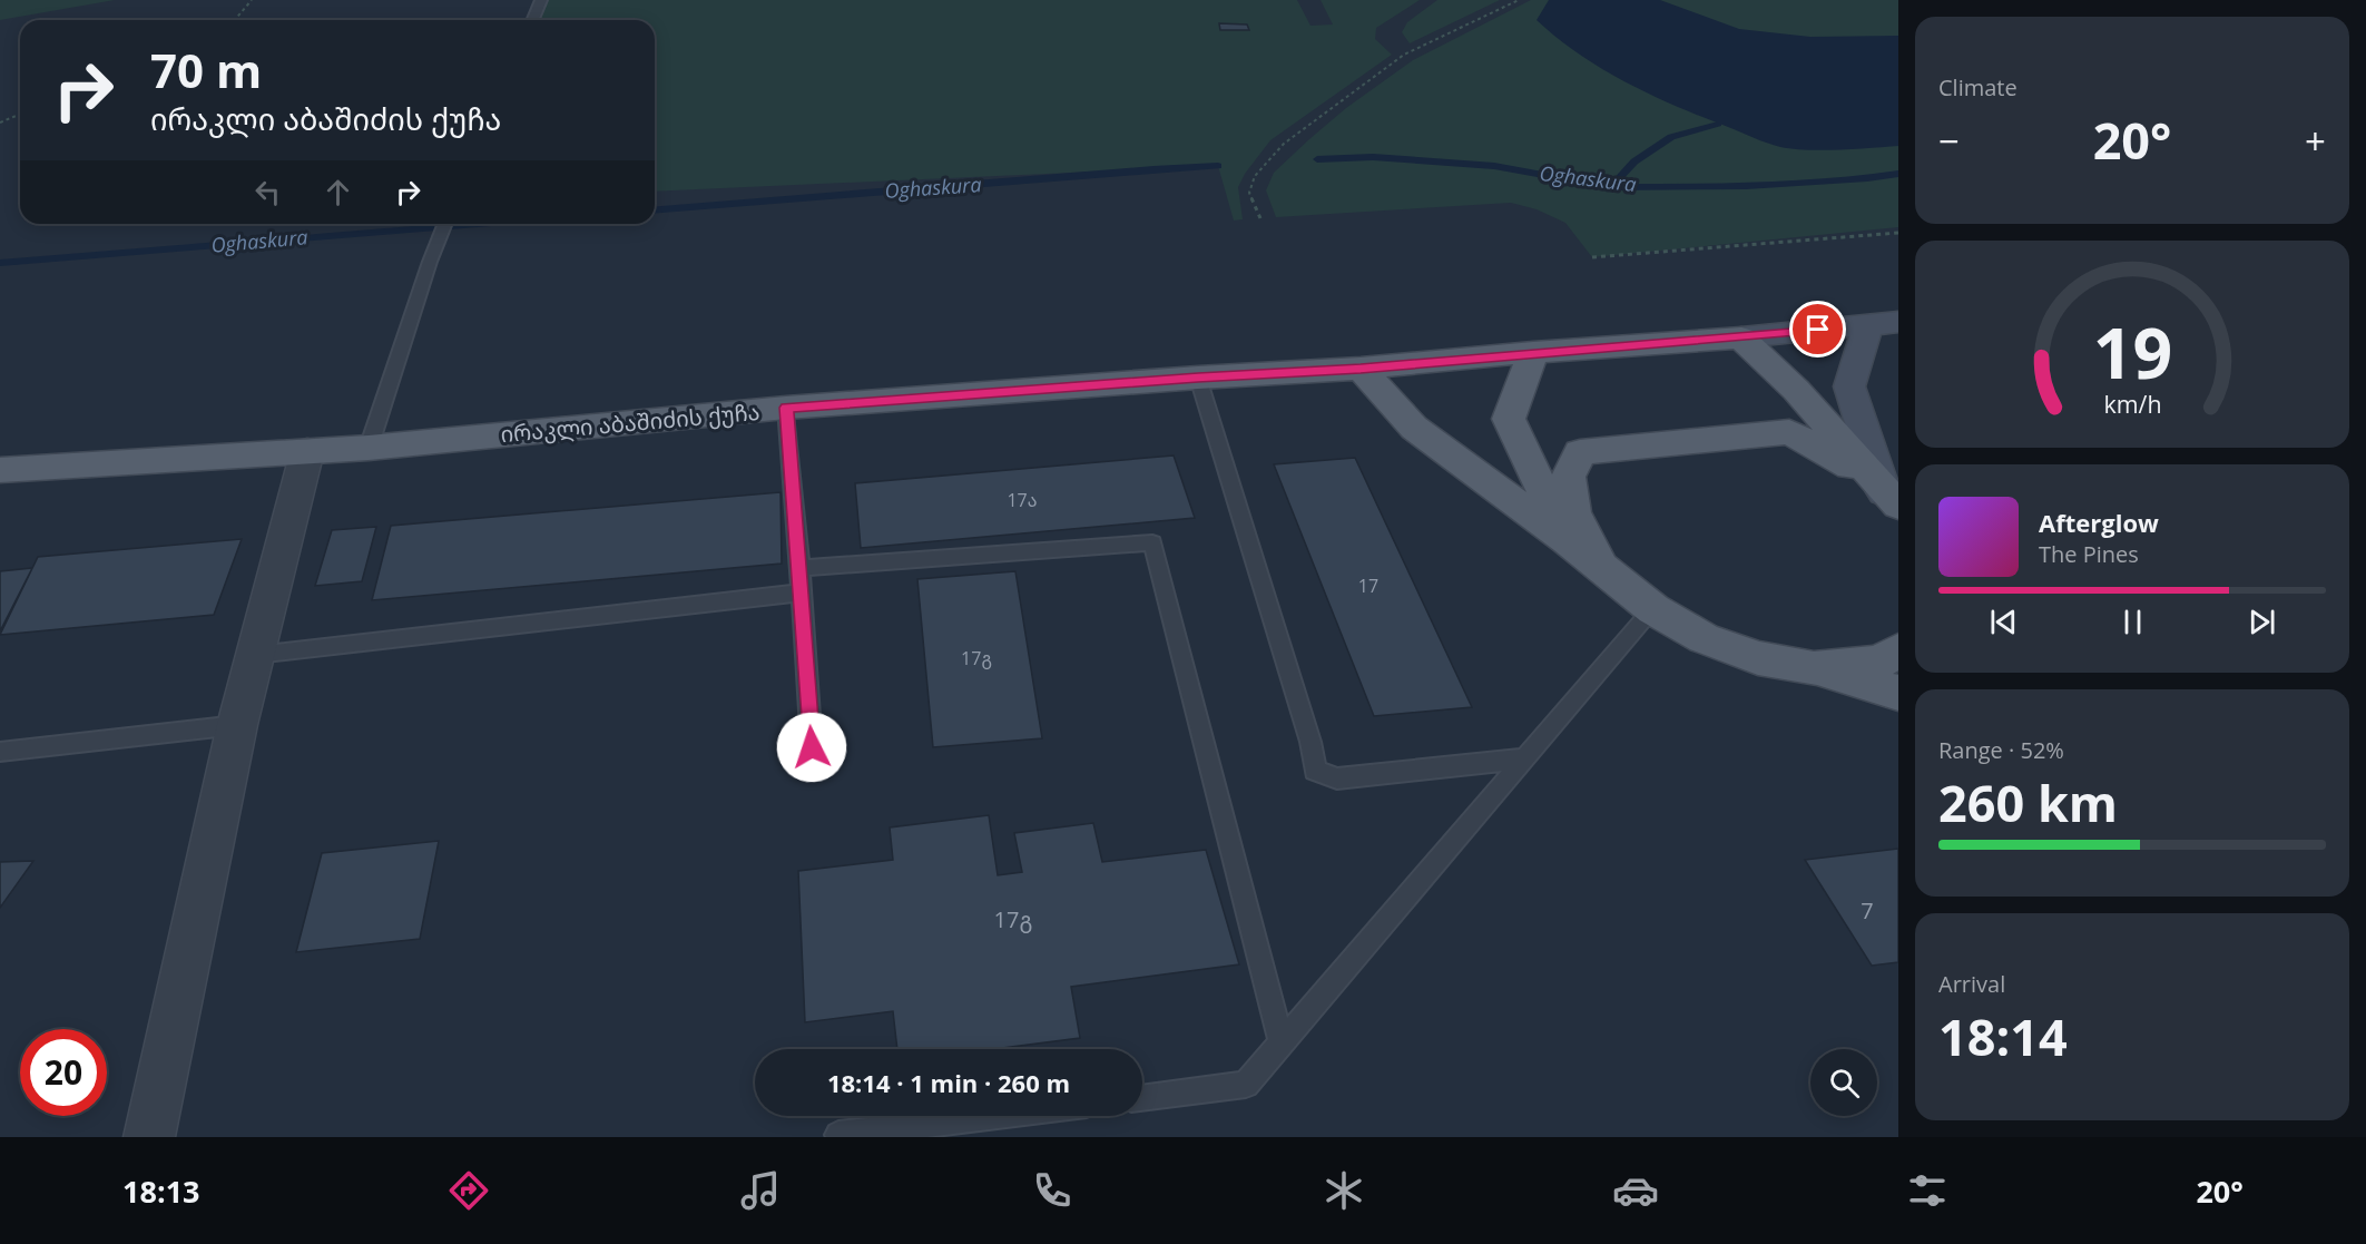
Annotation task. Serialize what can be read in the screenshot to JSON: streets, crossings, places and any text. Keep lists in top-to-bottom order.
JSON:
{
  "streets": {
    "main road": ["ირაკლი აბაშიძის ქუჩა"]
  },
  "water": ["Oghaskura"],
  "house_numbers": [
    "17ა",
    "17",
    "17გ",
    "7",
    "17გ"
  ],
  "page": {
    "tile": [
      "Climate",
      ["Range · 52%", "260 km"],
      ["Arrival", "18:14"]
    ],
    "turn": ["70 m", "ირაკლი აბაშიძის ქუჩა"],
    "heat": ["−", "20°", "+"],
    "song": ["Afterglow", "The Pines"],
    "limit": "20",
    "trip": "18:14 · 1 min · 260 m",
    "tabs": ["18:13", "20°"],
    "gauge": ["19", "km/h"]
  }
}
